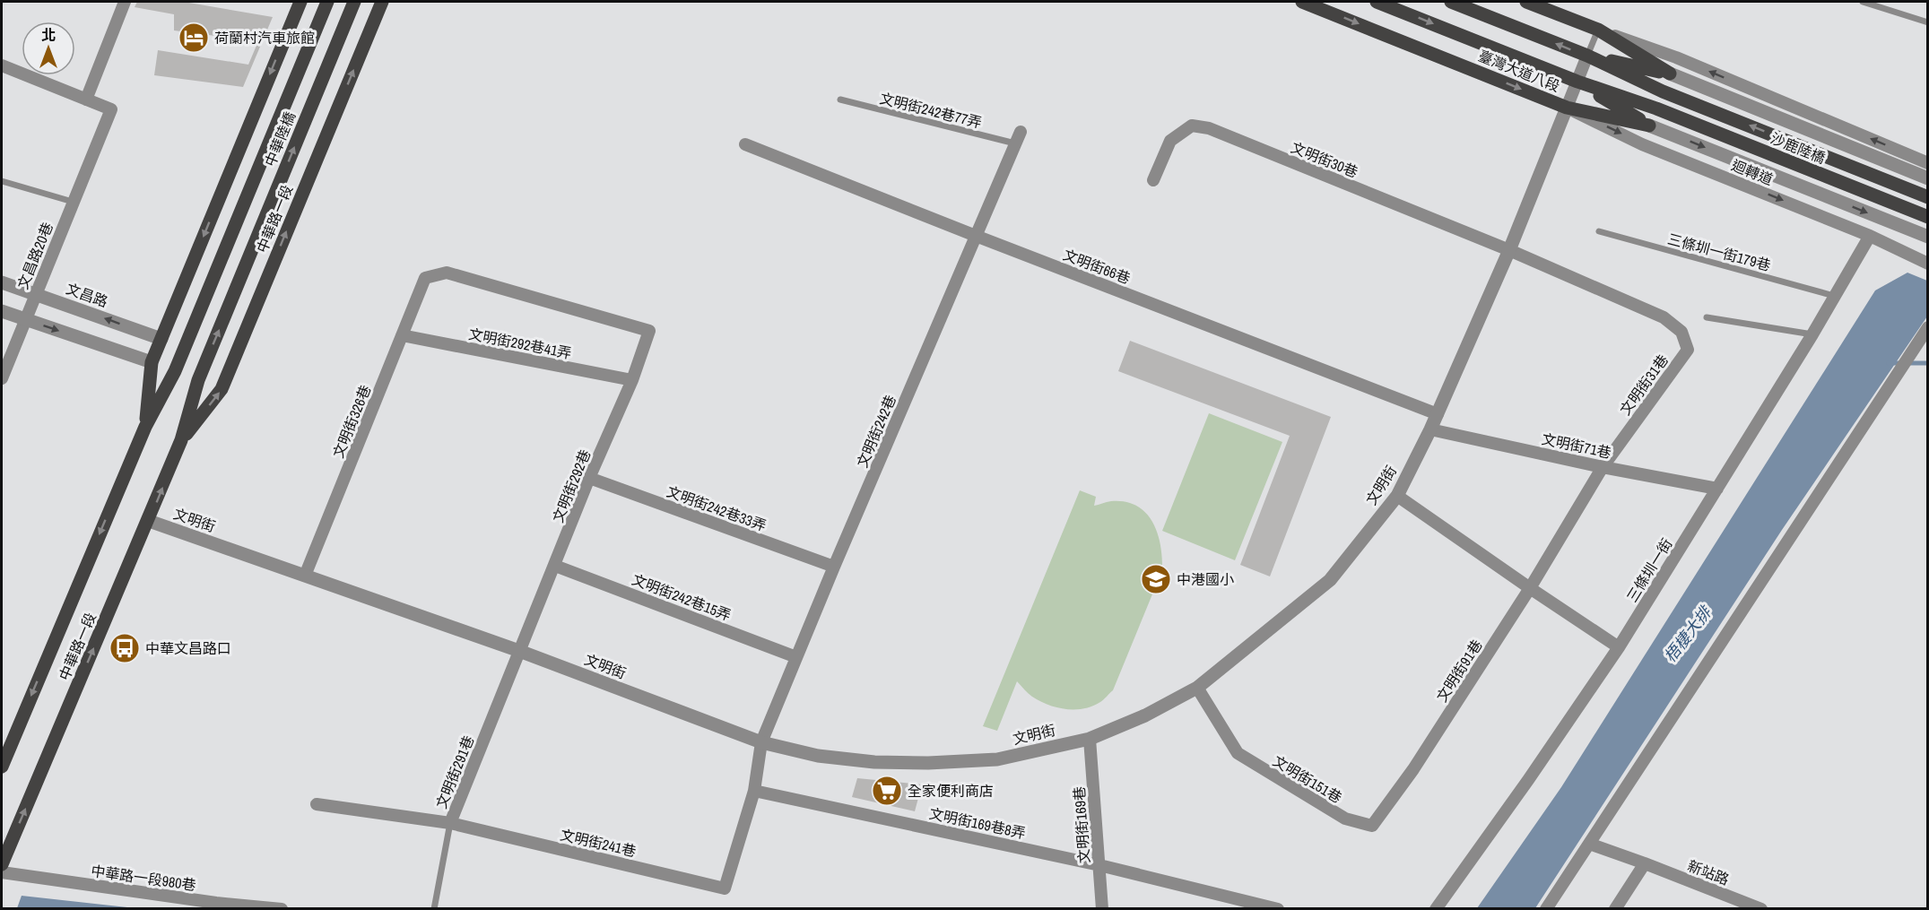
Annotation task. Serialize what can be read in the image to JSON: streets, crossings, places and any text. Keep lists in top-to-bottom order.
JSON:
{
  "streets": {
    "main road": [
      "臺灣大道八段",
      "中華陸橋",
      "沙鹿陸橋",
      "中華路一段"
    ],
    "street": [
      "文明街30巷",
      "迴轉道",
      "文昌路20巷",
      "文明街66巷",
      "文昌路",
      "文明街292巷41弄",
      "文明街31巷",
      "文明街326巷",
      "文明街242巷",
      "文明街71巷",
      "文明街",
      "文明街292巷",
      "文明街242巷33弄",
      "三條圳一街",
      "文明街242巷15弄",
      "文明街91巷",
      "文明街291巷",
      "文明街151巷",
      "文明街169巷8弄",
      "文明街169巷",
      "文明街241巷",
      "新站路",
      "中華路一段980巷"
    ],
    "lane": ["文明街242巷77弄", "三條圳一街179巷"]
  },
  "crossings": [
    ["臺灣大道八段", "沙鹿陸橋"],
    ["臺灣大道八段", "迴轉道"],
    ["臺灣大道八段", "文明街"],
    ["文明街242巷77弄", "文明街242巷"],
    ["中華陸橋", "中華路一段"],
    ["沙鹿陸橋", "文明街"],
    ["文明街30巷", "文明街31巷"],
    ["文明街30巷", "文明街"],
    ["迴轉道", "文明街"],
    ["迴轉道", "三條圳一街"],
    ["中華路一段", "文昌路"],
    ["中華路一段", "文明街"],
    ["三條圳一街179巷", "三條圳一街"],
    ["文昌路20巷", "文昌路"],
    ["文明街66巷", "文明街242巷"],
    ["文明街66巷", "文明街"],
    ["文明街292巷41弄", "文明街326巷"],
    ["文明街292巷41弄", "文明街292巷"],
    ["文明街31巷", "文明街71巷"],
    ["文明街31巷", "文明街"],
    ["文明街31巷", "文明街91巷"],
    ["文明街326巷", "文明街"],
    ["文明街326巷", "文明街292巷"],
    ["文明街242巷", "文明街"],
    ["文明街242巷", "文明街242巷33弄"],
    ["文明街242巷", "文明街242巷15弄"],
    ["文明街242巷", "文明街241巷"],
    ["文明街71巷", "文明街"],
    ["文明街71巷", "三條圳一街"],
    ["文明街", "文明街292巷"],
    ["文明街", "文明街291巷"],
    ["文明街", "文明街151巷"],
    ["文明街", "文明街169巷"],
    ["文明街", "文明街241巷"],
    ["文明街292巷", "文明街242巷33弄"],
    ["文明街292巷", "文明街242巷15弄"],
    ["文明街292巷", "文明街291巷"],
    ["文明街91巷", "文明街151巷"],
    ["文明街291巷", "文明街241巷"],
    ["文明街169巷8弄", "文明街169巷"],
    ["文明街169巷8弄", "文明街241巷"]
  ],
  "water": ["梧棲大排"],
  "places": {
    "hotel": ["荷蘭村汽車旅館"],
    "school or university": ["中港國小"],
    "bus stop": ["中華文昌路口"],
    "supermarket": ["全家便利商店"]
  },
  "north": "top"
}
